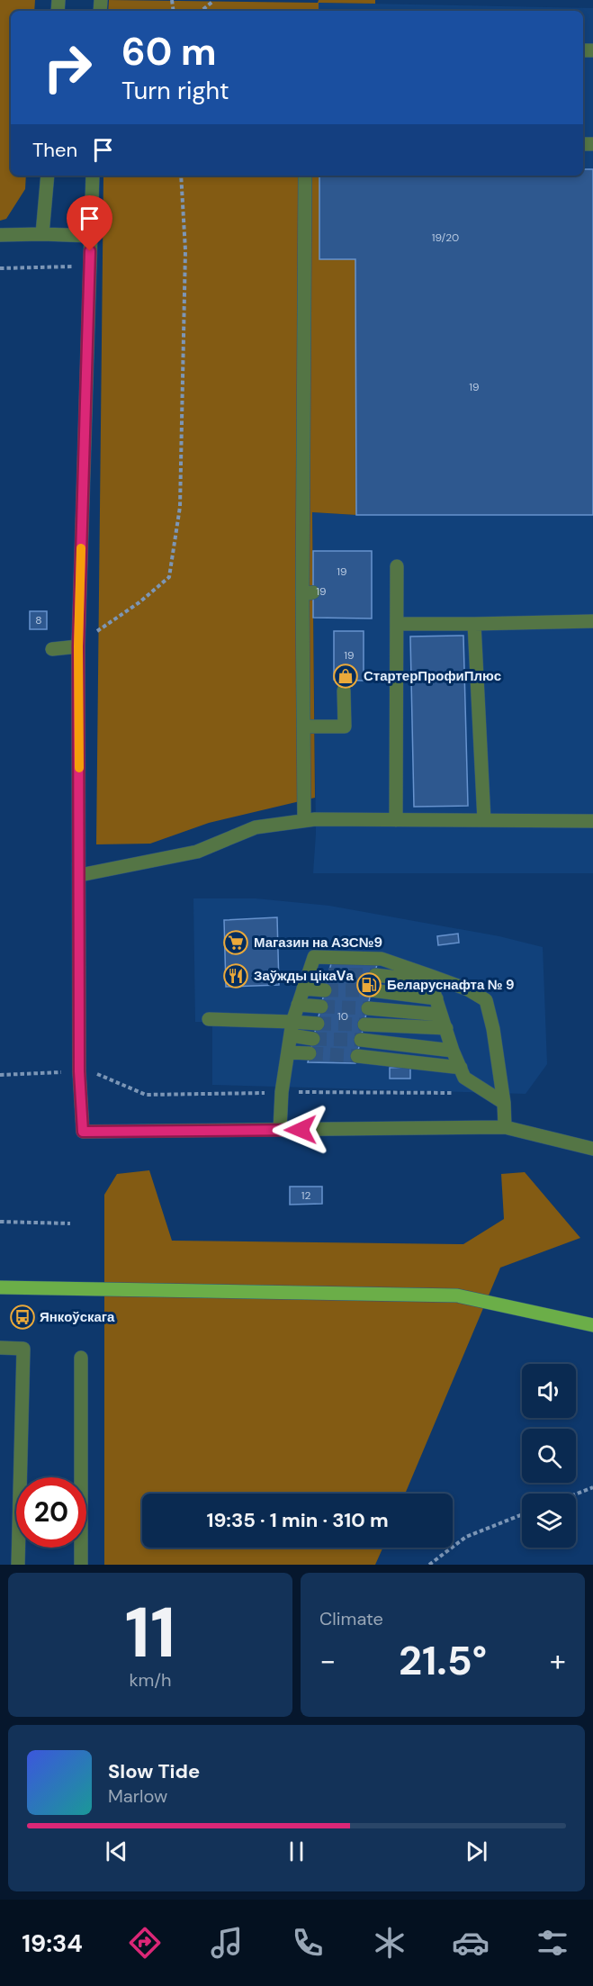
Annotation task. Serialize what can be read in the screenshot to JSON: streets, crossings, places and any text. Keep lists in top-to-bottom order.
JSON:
{
  "places": {
    "shop": ["СтартерПрофиПлюс"],
    "supermarket": ["Магазин на АЗС№9"],
    "restaurant": ["Заўжды цікаVа"],
    "fuel station": ["Беларуснафта № 9"],
    "bus stop": ["Янкоўскага"]
  },
  "house_numbers": [
    "19/20",
    "19",
    "19",
    "19",
    "8",
    "19",
    "10",
    "12"
  ],
  "page": {
    "turn": ["60 m", "Turn right"],
    "then": "Then",
    "limit": "20",
    "trip": "19:35 · 1 min · 310 m",
    "tile": [
      ["11", "km/h"],
      "Climate"
    ],
    "heat": ["−", "21.5°", "+"],
    "song": ["Slow Tide", "Marlow"],
    "tabs": "19:34"
  }
}
